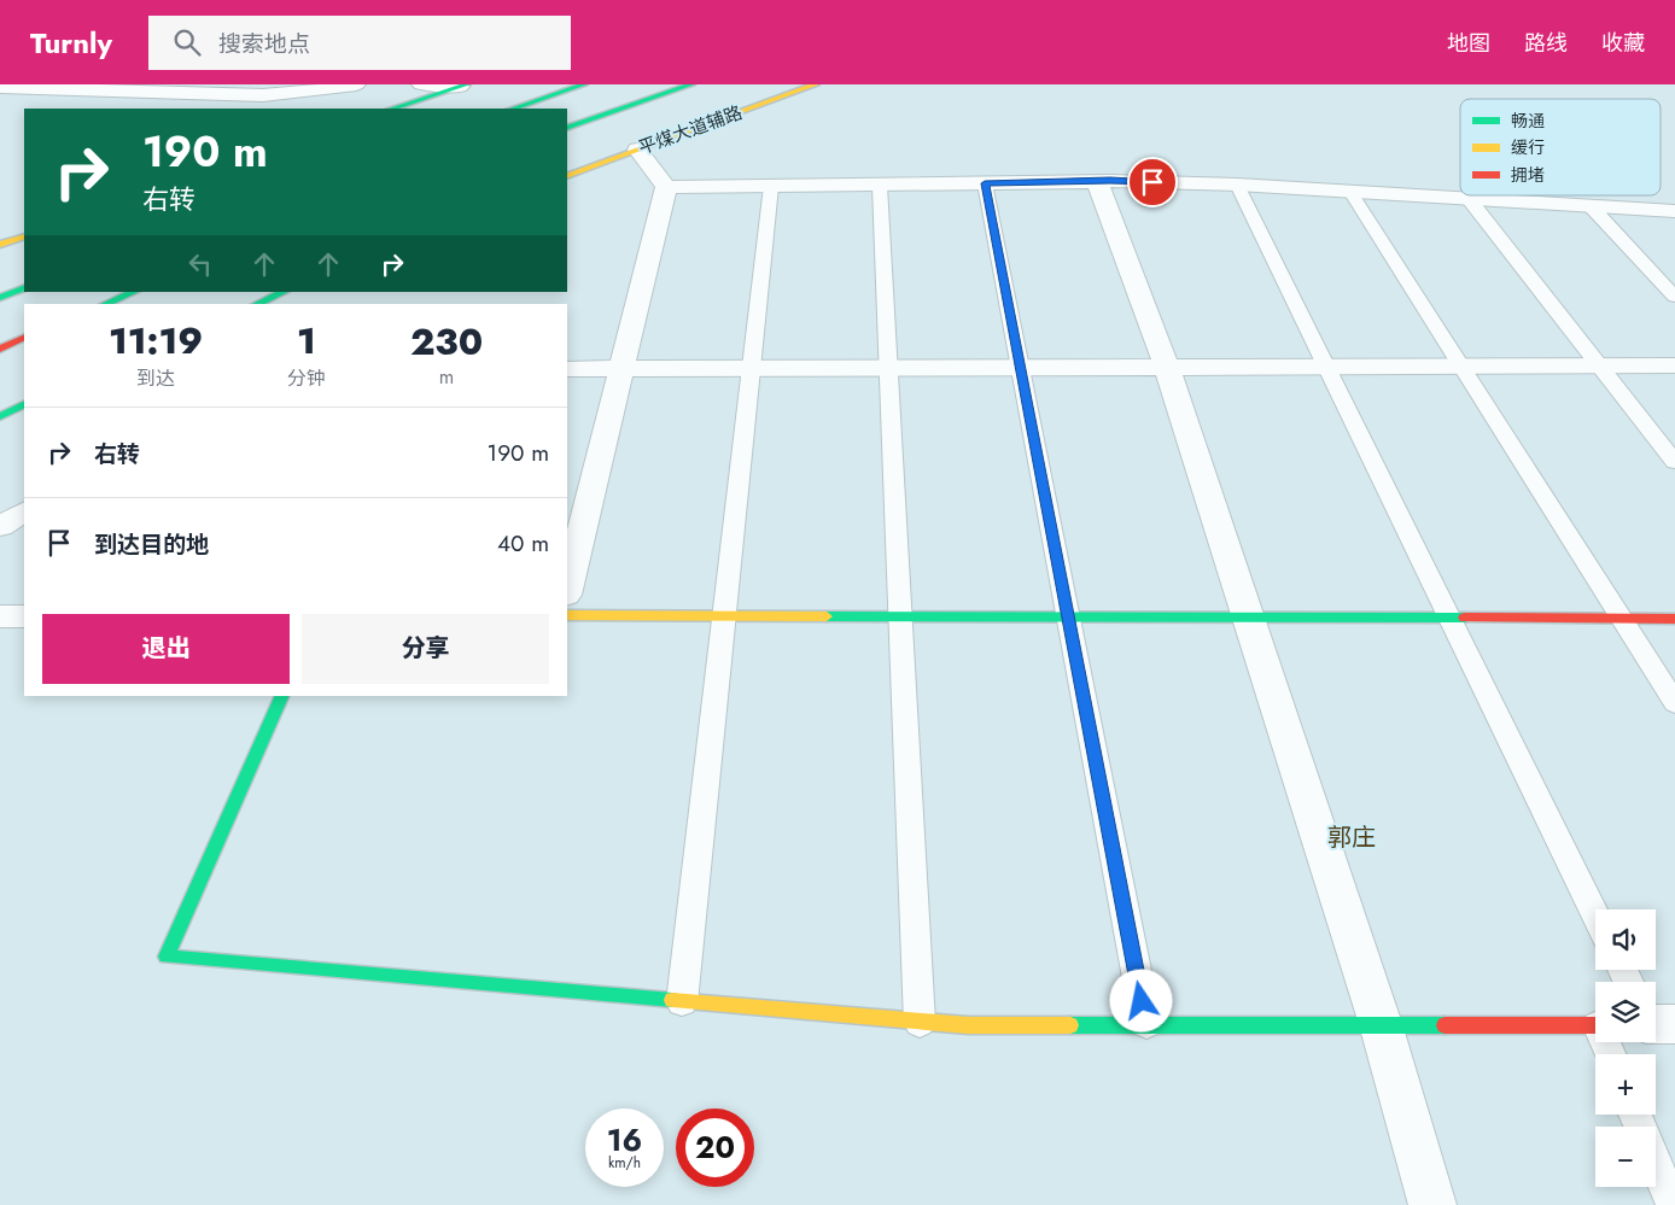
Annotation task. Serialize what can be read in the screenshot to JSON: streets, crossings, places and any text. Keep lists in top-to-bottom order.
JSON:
{
  "streets": {
    "main road": ["平煤大道辅路"]
  },
  "districts": ["郭庄"],
  "legend": ["畅通", "缓行", "拥堵"],
  "page": {
    "header": "Turnly",
    "search": "搜索地点",
    "nav": ["地图", "路线", "收藏"],
    "turn": ["190 m", "右转"],
    "eta": [
      "11:19",
      "到达",
      "1",
      "分钟",
      "230",
      "m"
    ],
    "list": [
      {
        "name": "右转",
        "value": "190 m"
      },
      {
        "name": "到达目的地",
        "value": "40 m"
      }
    ],
    "buttons": ["退出", "分享"],
    "map_buttons": ["+", "−"],
    "speed": "16 km/h",
    "limit": "20"
  }
}
